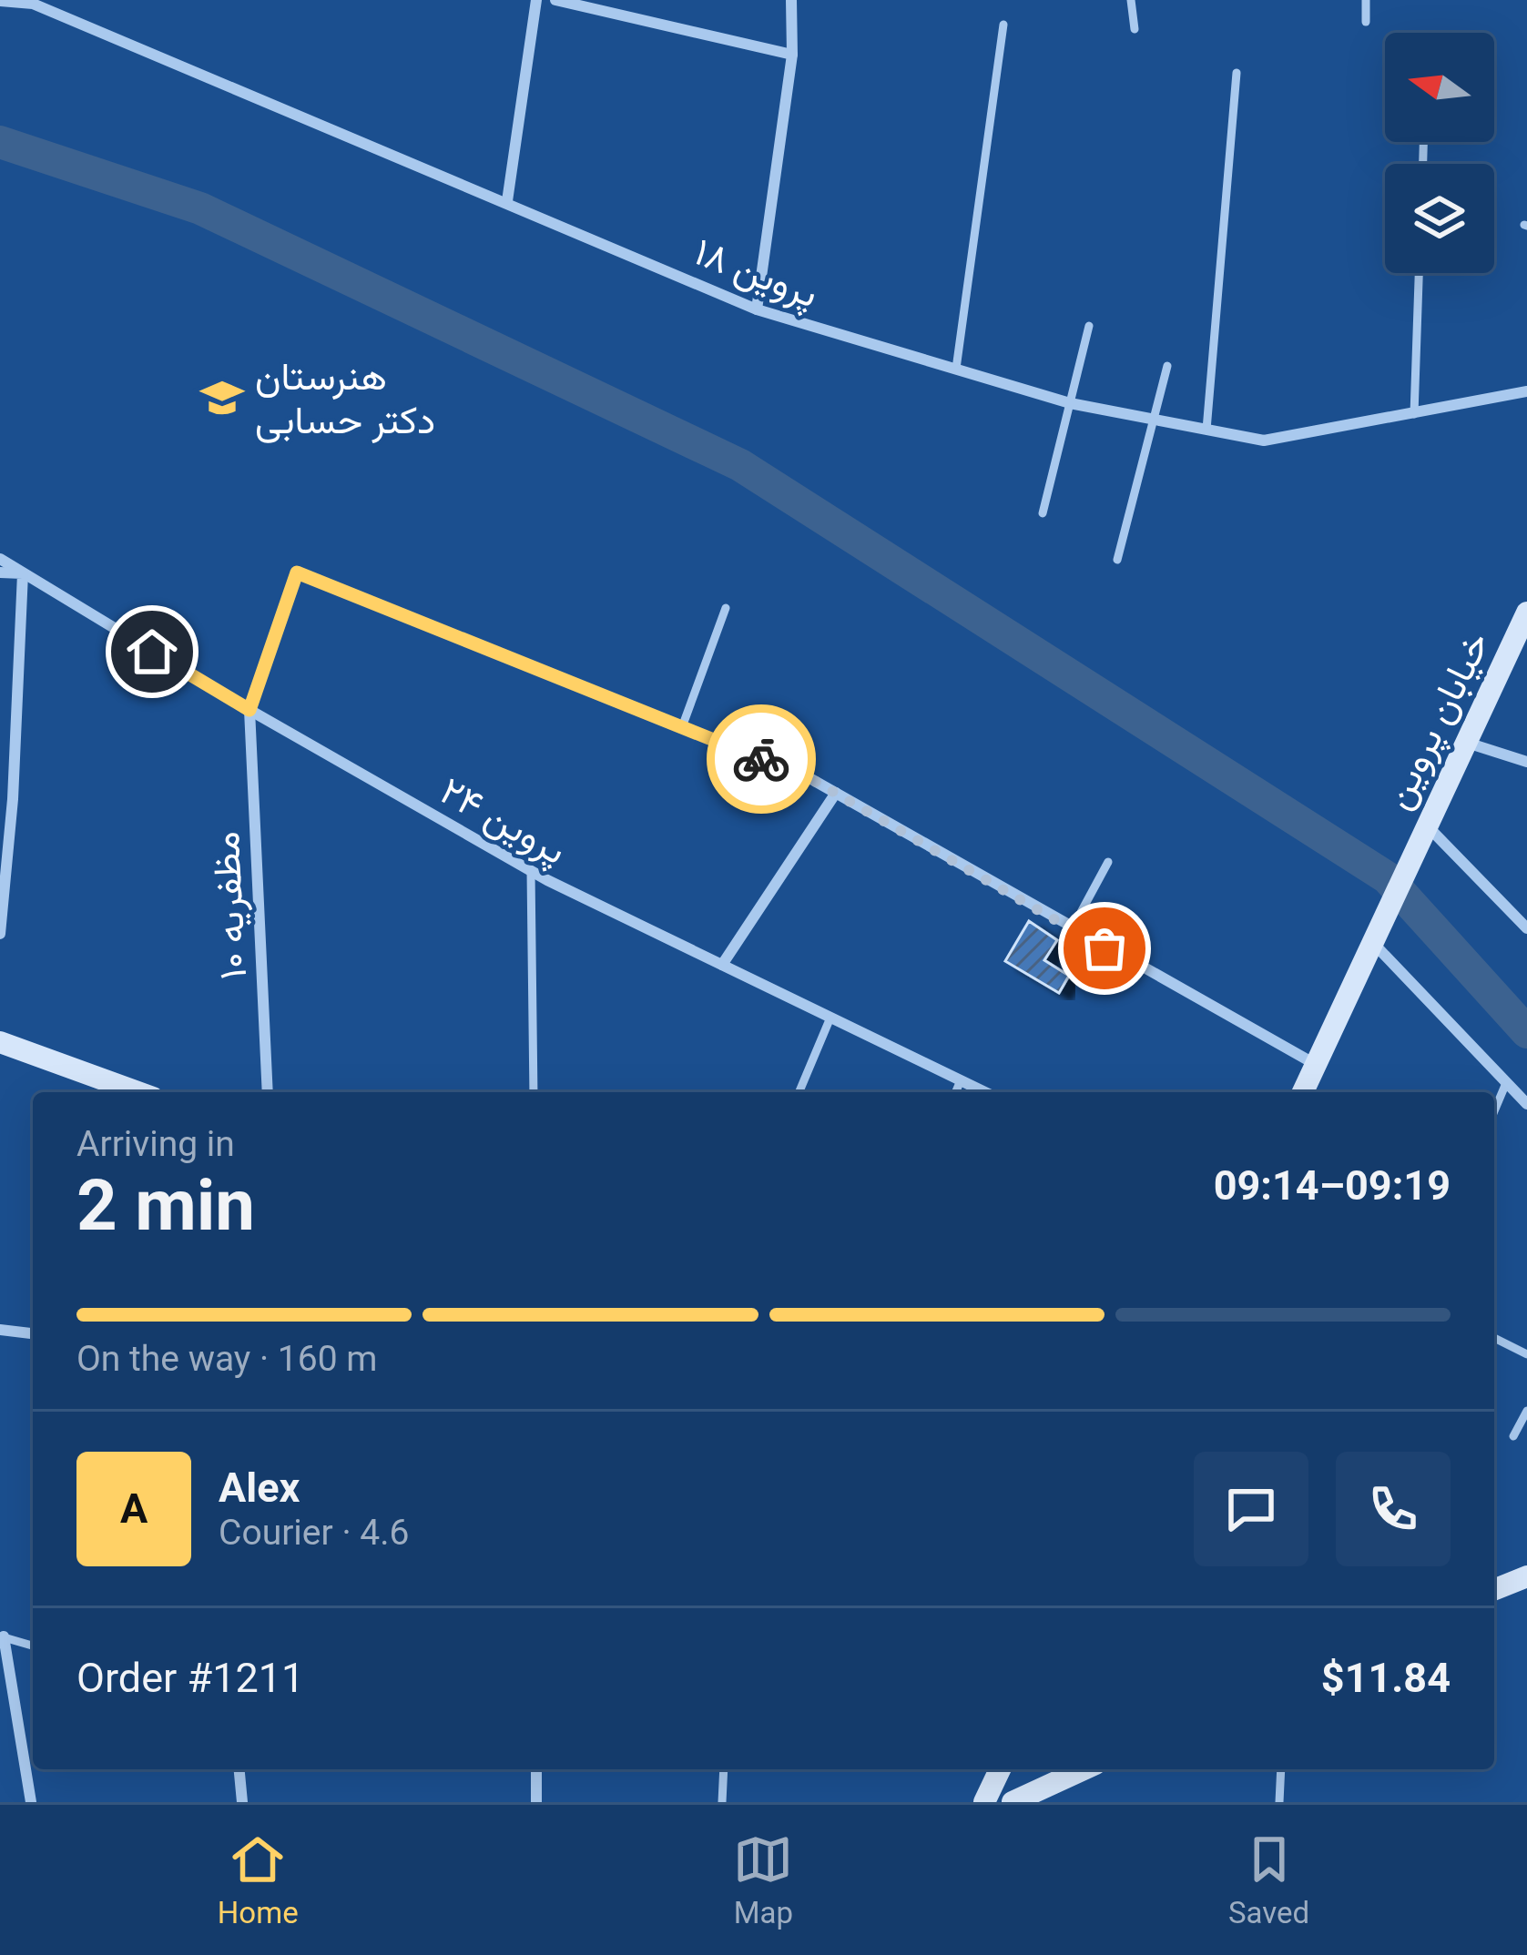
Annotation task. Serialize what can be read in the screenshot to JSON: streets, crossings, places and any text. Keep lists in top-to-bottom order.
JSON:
{
  "streets": {
    "street": [
      "پروین ۱۸",
      "خیابان پروین",
      "پروین ۲۴",
      "مظفریه ۱۰"
    ]
  },
  "crossings": [
    ["پروین ۲۴", "مظفریه ۱۰"]
  ],
  "places": {
    "school or university": ["هنرستان دکتر حسابی"]
  },
  "north": "left",
  "page": {
    "heading": ["2 min", "Arriving in", "09:14–09:19"],
    "panel": [
      "Alex",
      "Courier · 4.6",
      "Order #1211",
      "$11.84"
    ],
    "bar": "On the way · 160 m",
    "round": "A",
    "tabs": ["Home", "Map", "Saved"]
  }
}
